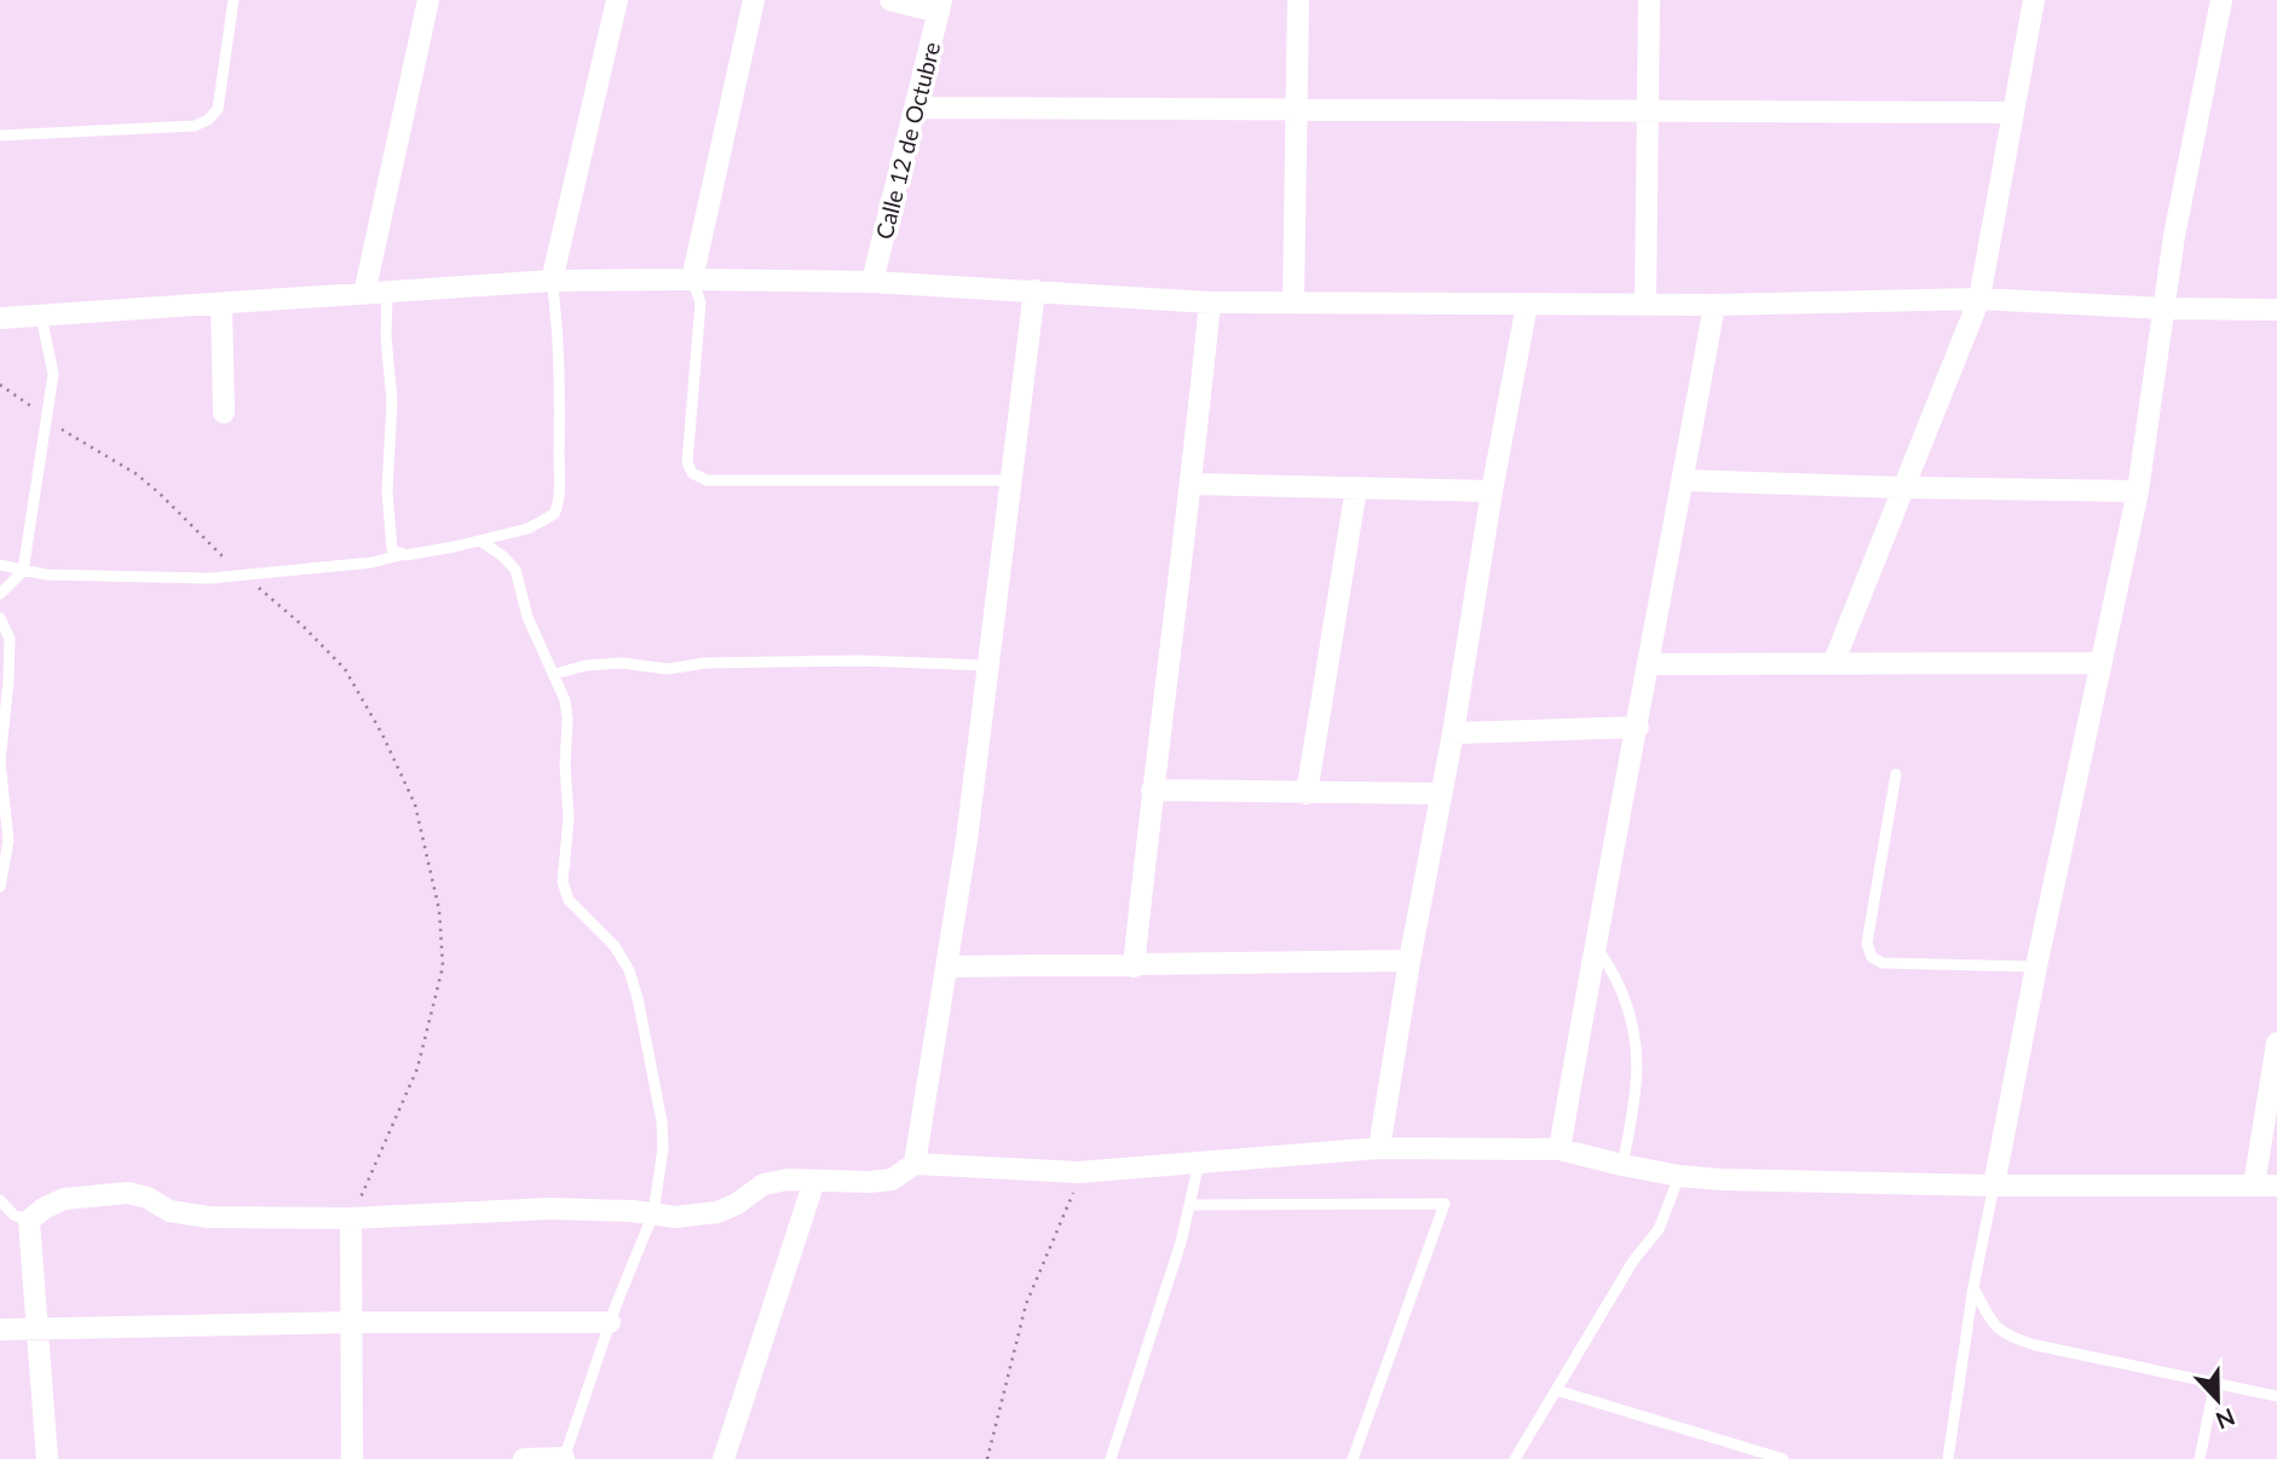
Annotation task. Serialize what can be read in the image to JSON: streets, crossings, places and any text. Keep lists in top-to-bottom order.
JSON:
{
  "streets": {
    "street": ["Calle 12 de Octubre"]
  },
  "north": "bottom"
}
